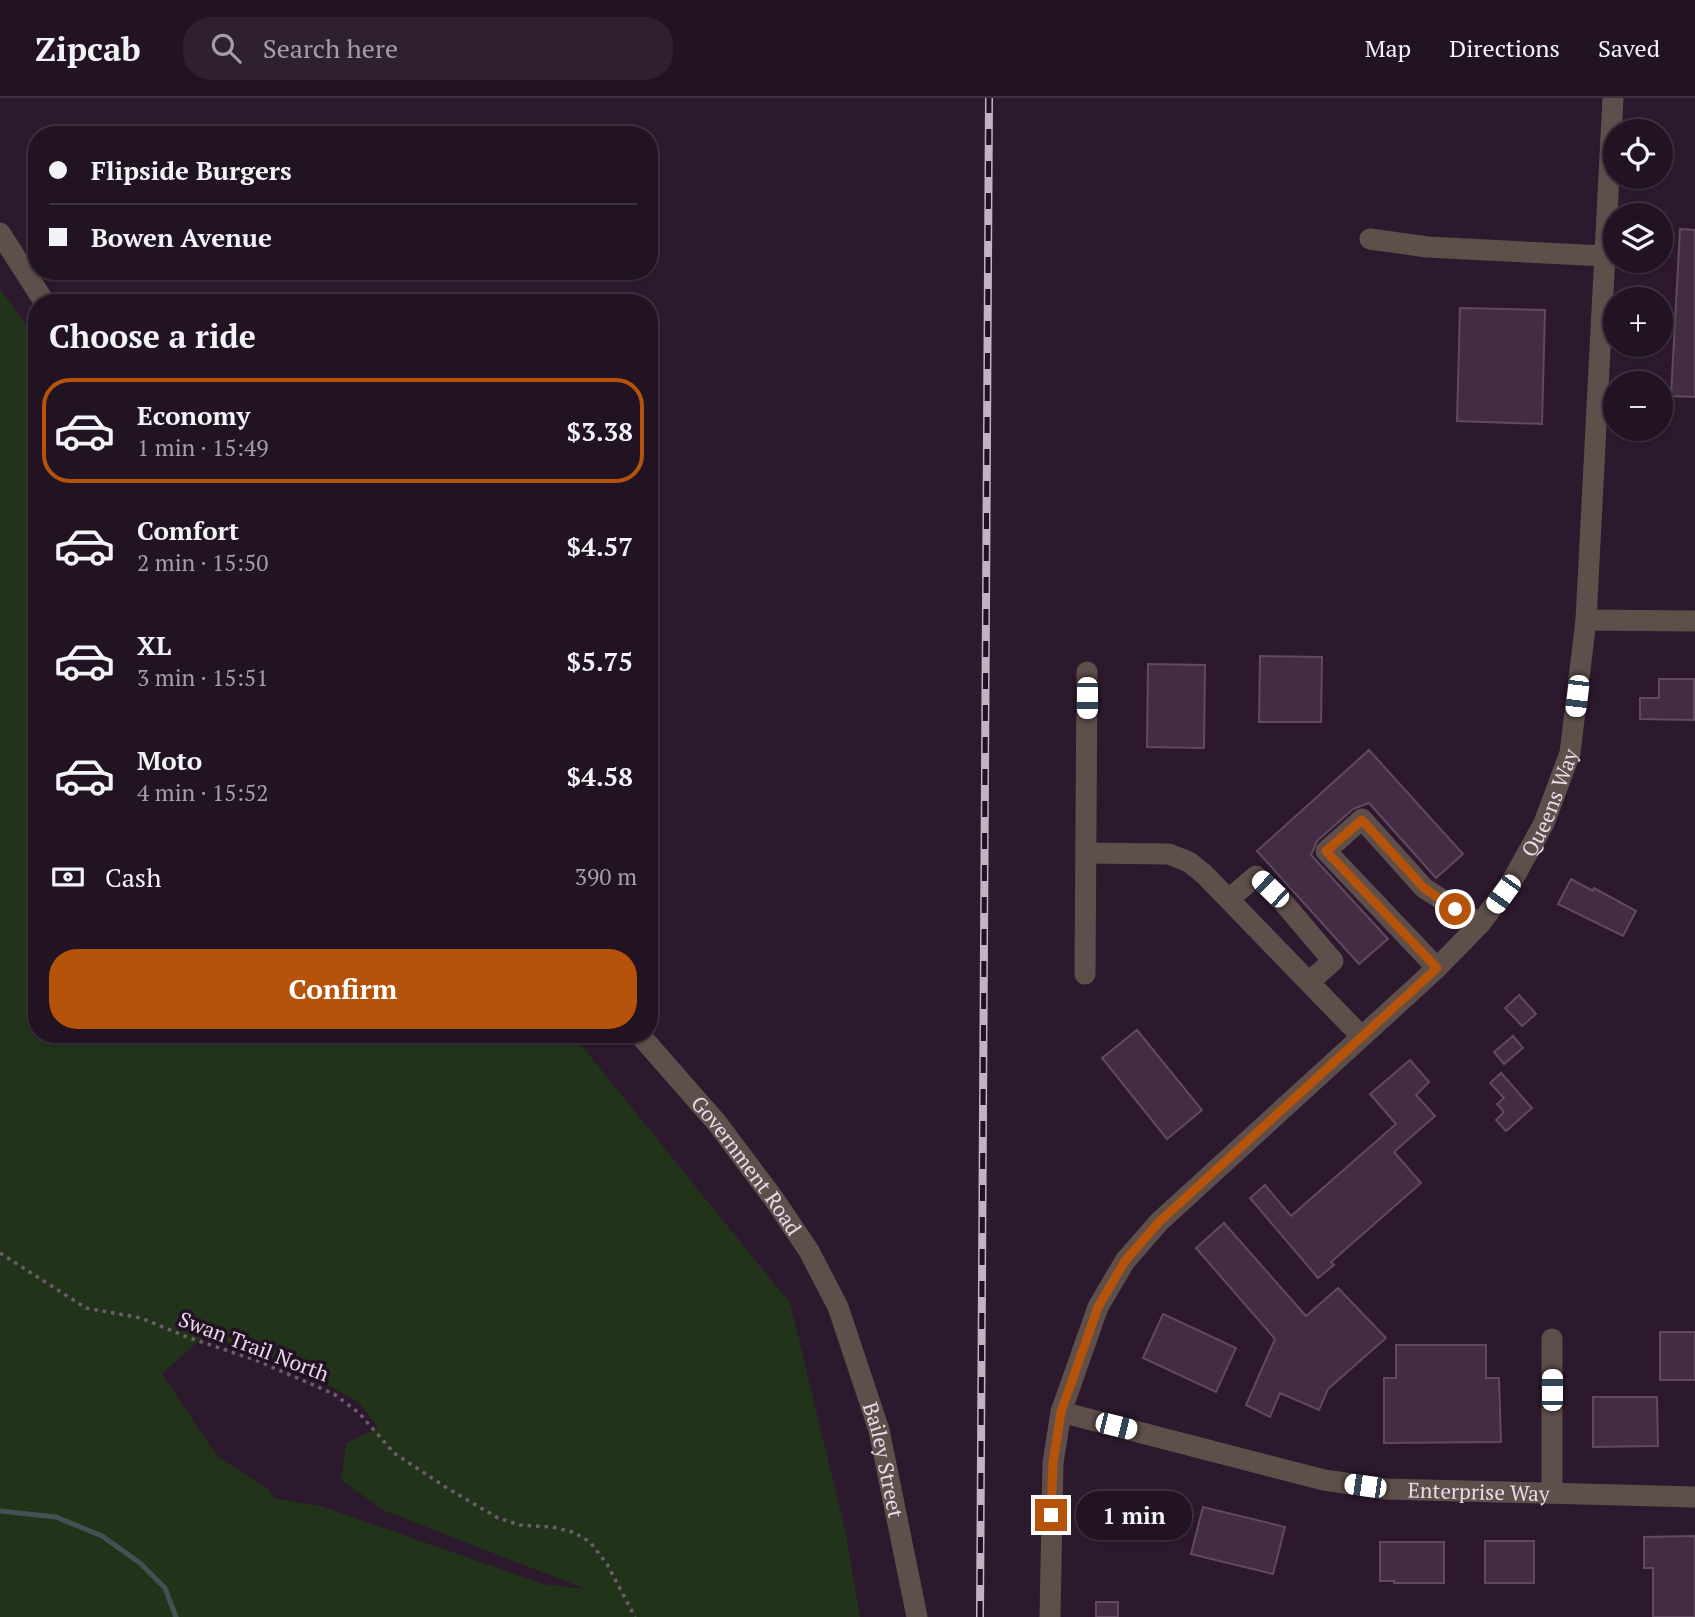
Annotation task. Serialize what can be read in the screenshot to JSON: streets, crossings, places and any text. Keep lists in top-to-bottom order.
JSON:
{
  "streets": {
    "street": [
      "Queens Way",
      "Government Road",
      "Bailey Street",
      "Enterprise Way"
    ],
    "path": ["Swan Trail North"]
  },
  "crossings": [
    ["Queens Way", "Enterprise Way"],
    ["Government Road", "Bailey Street"]
  ],
  "page": {
    "header": "Zipcab",
    "search": "Search here",
    "nav": ["Map", "Directions", "Saved"],
    "map_buttons": ["+", "−"],
    "banner": ["Flipside Burgers", "Bowen Avenue"],
    "heading": "Choose a ride",
    "list": [
      {
        "name": "Economy",
        "note": "1 min · 15:49",
        "value": "$3.38"
      },
      {
        "name": "Comfort",
        "note": "2 min · 15:50",
        "value": "$4.57"
      },
      {
        "name": "XL",
        "note": "3 min · 15:51",
        "value": "$5.75"
      },
      {
        "name": "Moto",
        "note": "4 min · 15:52",
        "value": "$4.58"
      }
    ],
    "pay": ["Cash", "390 m"],
    "buttons": "Confirm",
    "bubble": "1 min"
  }
}
